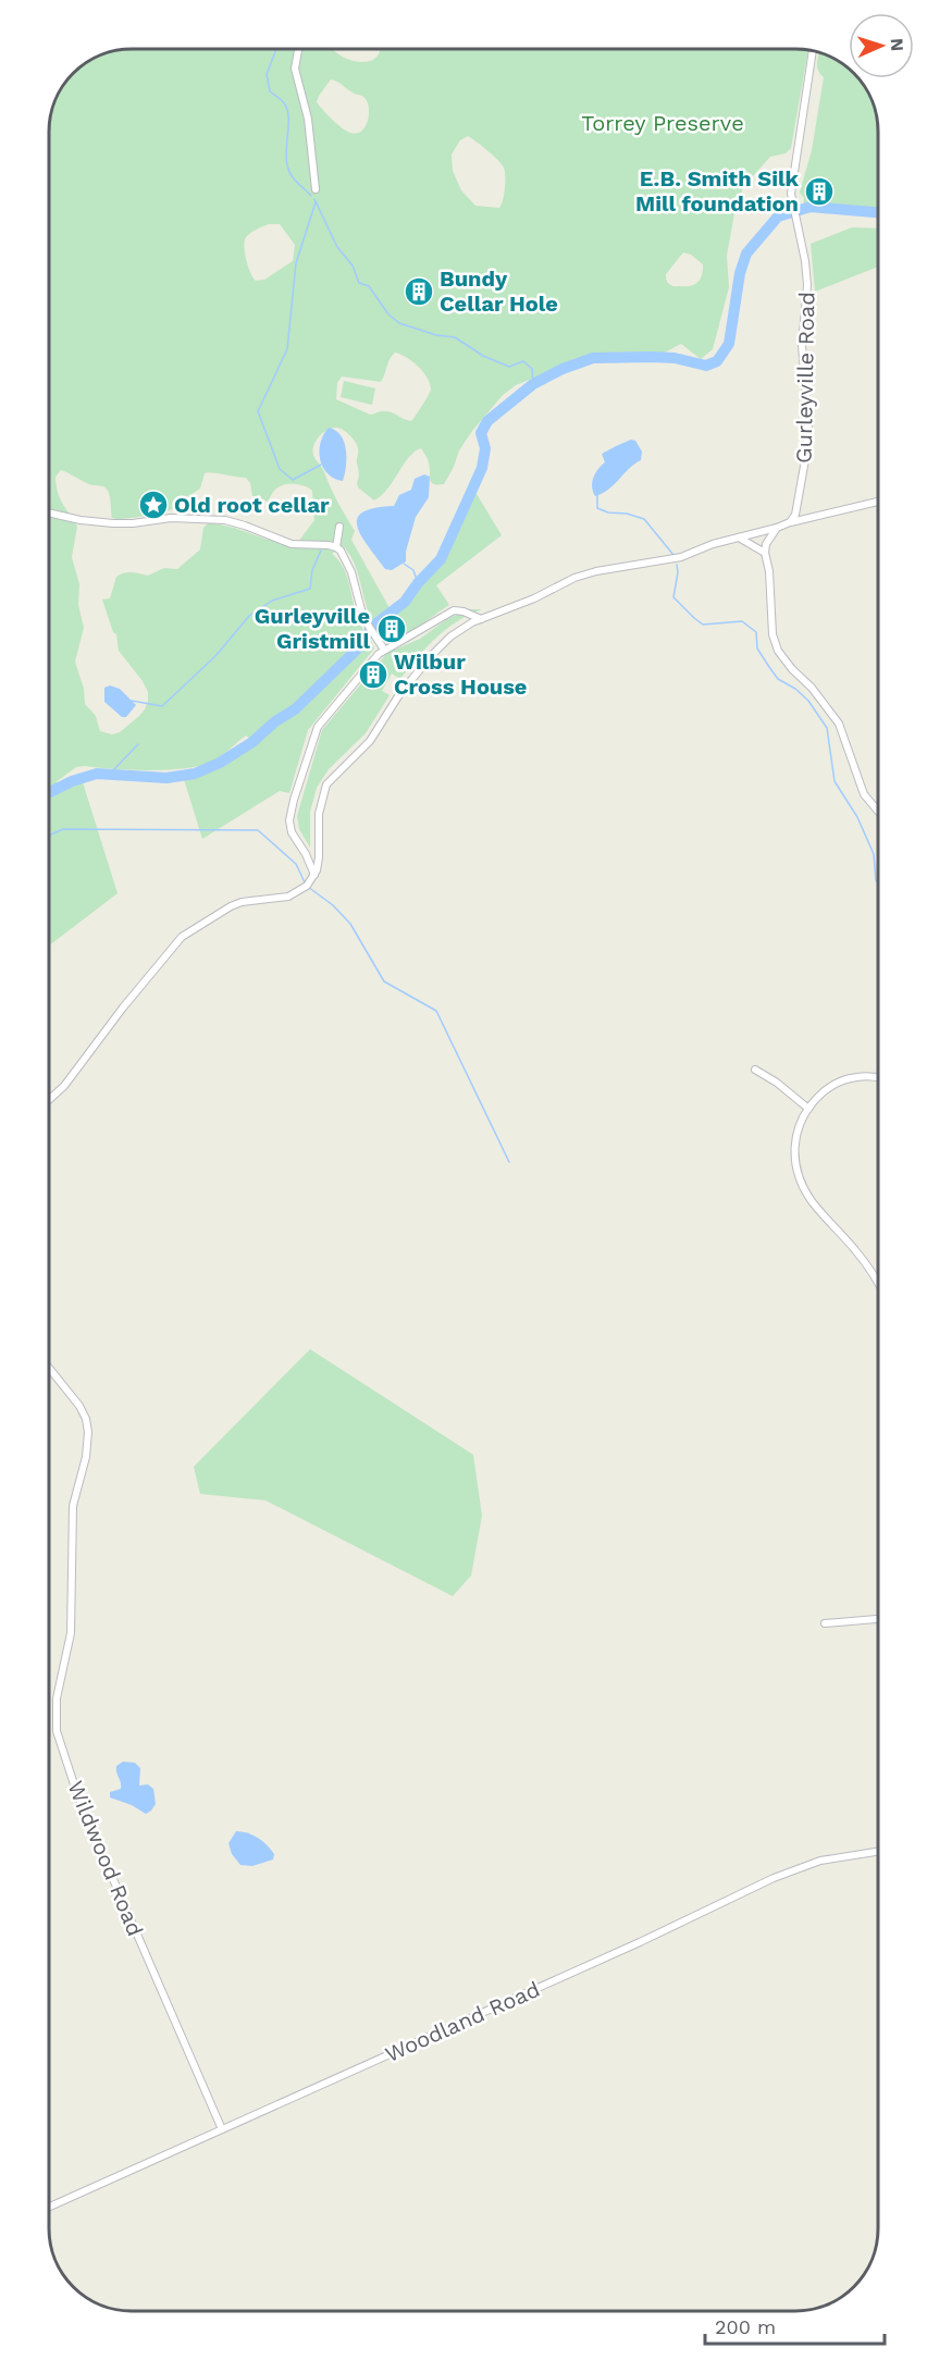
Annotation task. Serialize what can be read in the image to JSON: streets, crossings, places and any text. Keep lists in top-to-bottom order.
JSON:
{
  "streets": {
    "street": ["Gurleyville Road", "Wildwood Road", "Woodland Road"]
  },
  "crossings": [
    ["Wildwood Road", "Woodland Road"]
  ],
  "parks": ["Torrey Preserve"],
  "places": {
    "building": [
      "E.B. Smith Silk Mill foundation",
      "Bundy Cellar Hole",
      "Gurleyville Gristmill",
      "Wilbur Cross House"
    ],
    "place": ["Old root cellar"]
  },
  "scale_bar": "200 m",
  "north": "right"
}
